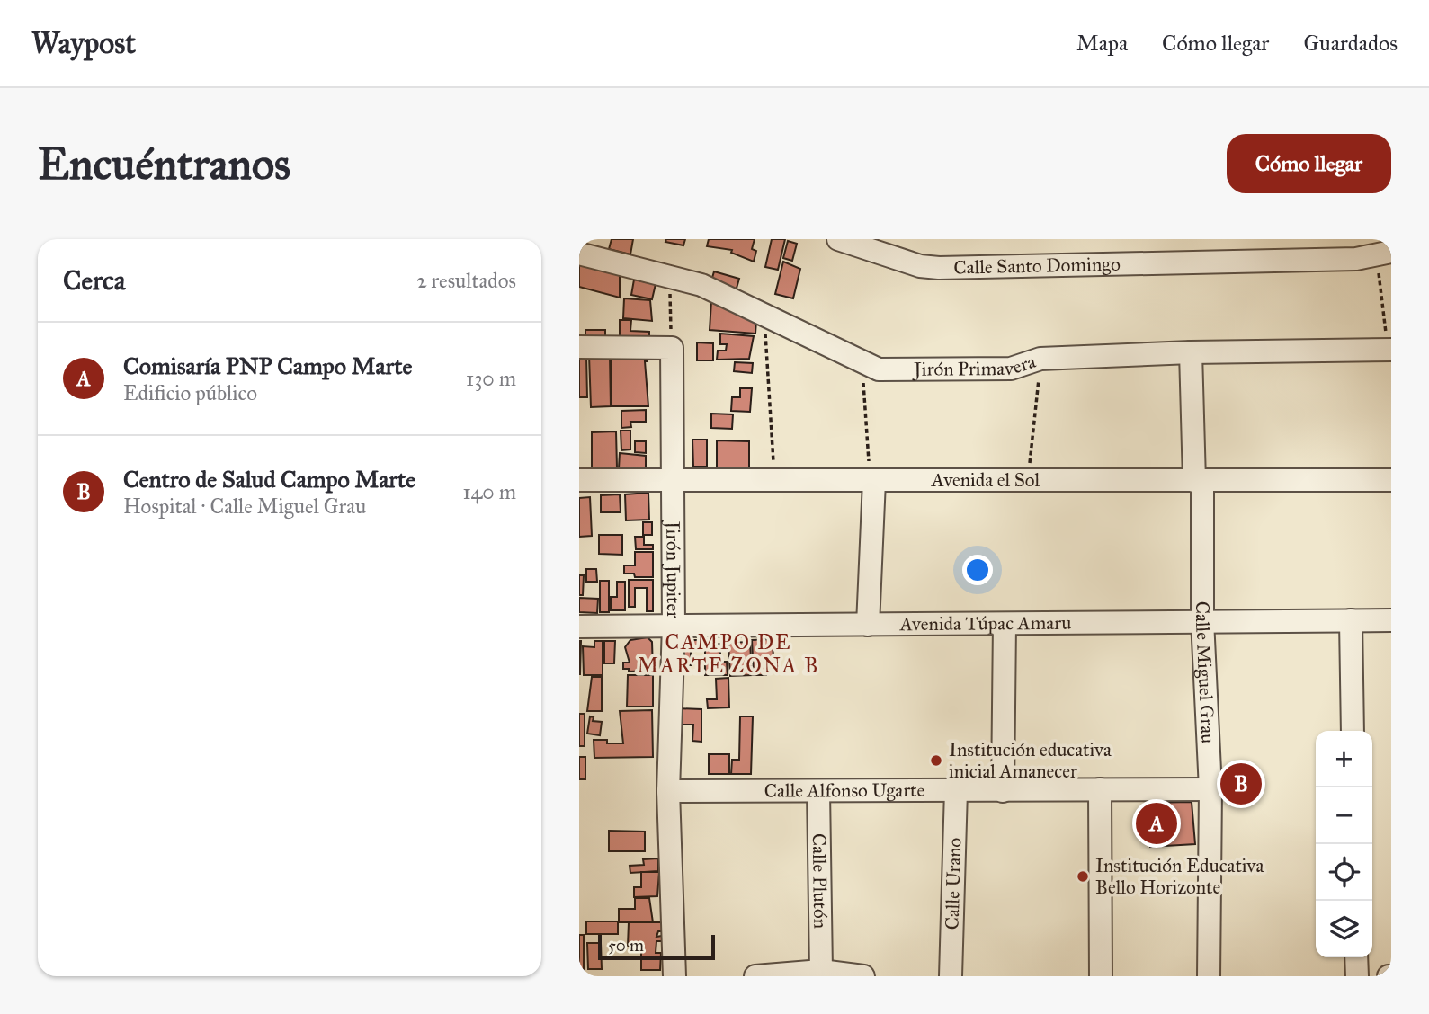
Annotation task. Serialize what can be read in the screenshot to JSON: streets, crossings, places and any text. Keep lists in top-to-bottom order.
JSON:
{
  "streets": {
    "street": [
      "Calle Santo Domingo",
      "Jirón Primavera",
      "Avenida el Sol",
      "Jirón Jupiter",
      "Avenida Túpac Amaru",
      "Calle Miguel Grau",
      "Calle Alfonso Ugarte",
      "Calle Plutón",
      "Calle Urano"
    ]
  },
  "crossings": [
    ["Jirón Primavera", "Calle Miguel Grau"],
    ["Avenida el Sol", "Jirón Jupiter"],
    ["Avenida el Sol", "Calle Miguel Grau"],
    ["Jirón Jupiter", "Avenida Túpac Amaru"],
    ["Jirón Jupiter", "Calle Alfonso Ugarte"],
    ["Avenida Túpac Amaru", "Calle Miguel Grau"],
    ["Calle Miguel Grau", "Calle Alfonso Ugarte"],
    ["Calle Alfonso Ugarte", "Calle Plutón"],
    ["Calle Alfonso Ugarte", "Calle Urano"]
  ],
  "districts": ["CAMPO DE MARTE ZONA B"],
  "places": ["Institución educativa inicial Amanecer", "Institución Educativa Bello Horizonte"],
  "scale_bar": "50 m",
  "page": {
    "header": "Waypost",
    "nav": ["Mapa", "Cómo llegar", "Guardados"],
    "buttons": "Cómo llegar",
    "title": "Encuéntranos",
    "heading": ["Cerca", "2 resultados"],
    "list": [
      {
        "mark": "A",
        "name": "Comisaría PNP Campo Marte",
        "note": "Edificio público",
        "value": "130 m"
      },
      {
        "mark": "B",
        "name": "Centro de Salud Campo Marte",
        "note": "Hospital · Calle Miguel Grau",
        "value": "140 m"
      }
    ],
    "map_buttons": ["+", "−"],
    "pins": ["B", "A"],
    "scale": "50 m"
  }
}
